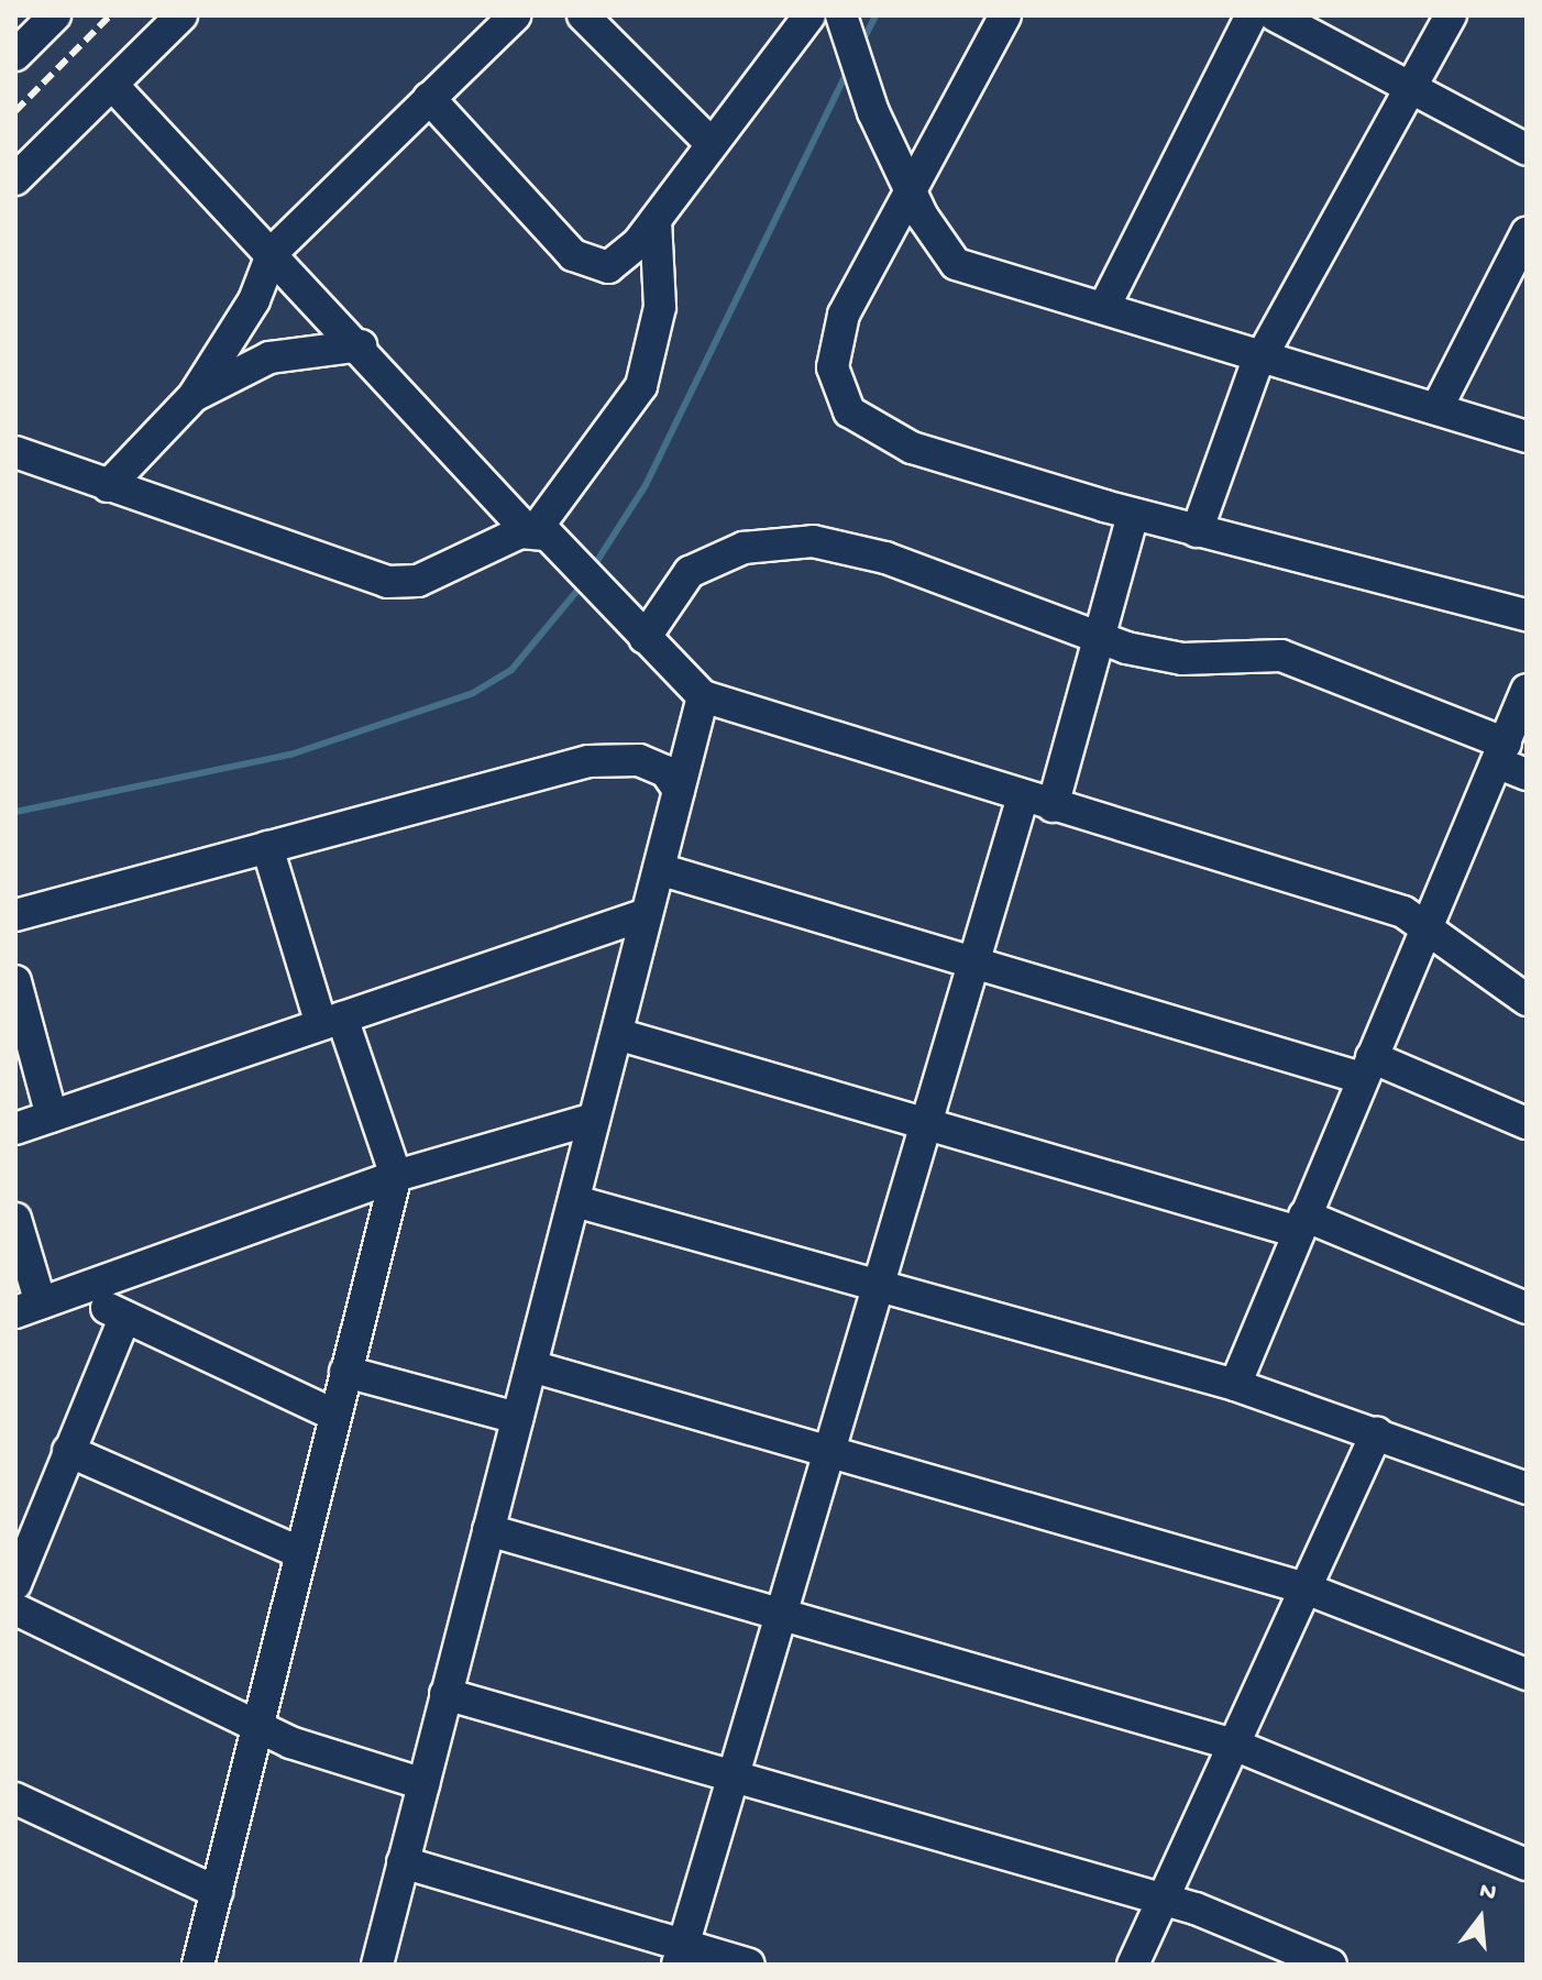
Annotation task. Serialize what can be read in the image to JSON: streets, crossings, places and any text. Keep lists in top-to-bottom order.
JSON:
{
  "north": "top"
}
